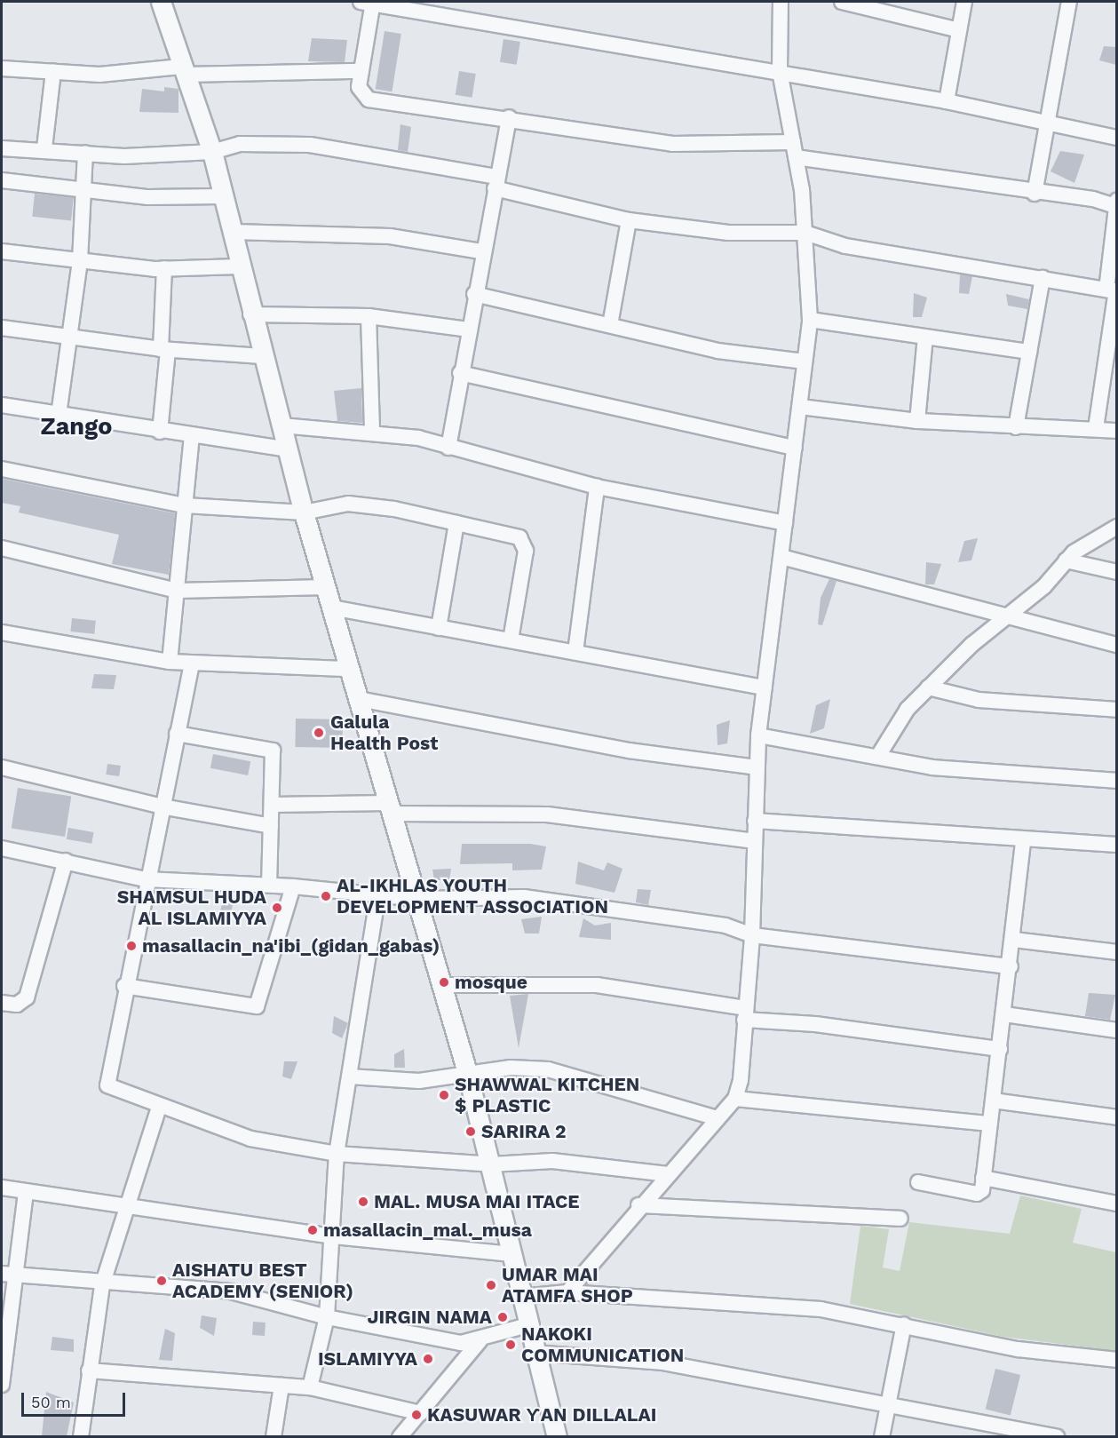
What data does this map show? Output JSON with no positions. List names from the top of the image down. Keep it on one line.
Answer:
{"districts":["Zango"],"places":["Galula Health Post","AL-IKHLAS YOUTH DEVELOPMENT ASSOCIATION","SHAMSUL HUDA AL ISLAMIYYA","masallacin_na'ibi_(gidan_gabas)","mosque","SHAWWAL KITCHEN $ PLASTIC","SARIRA 2","MAL. MUSA MAI ITACE","masallacin_mal._musa","AISHATU BEST ACADEMY (SENIOR)","UMAR MAI ATAMFA SHOP","JIRGIN NAMA","NAKOKI COMMUNICATION","ISLAMIYYA","KASUWAR ƳAN DILLALAI"],"scale_bar":"50 m"}
